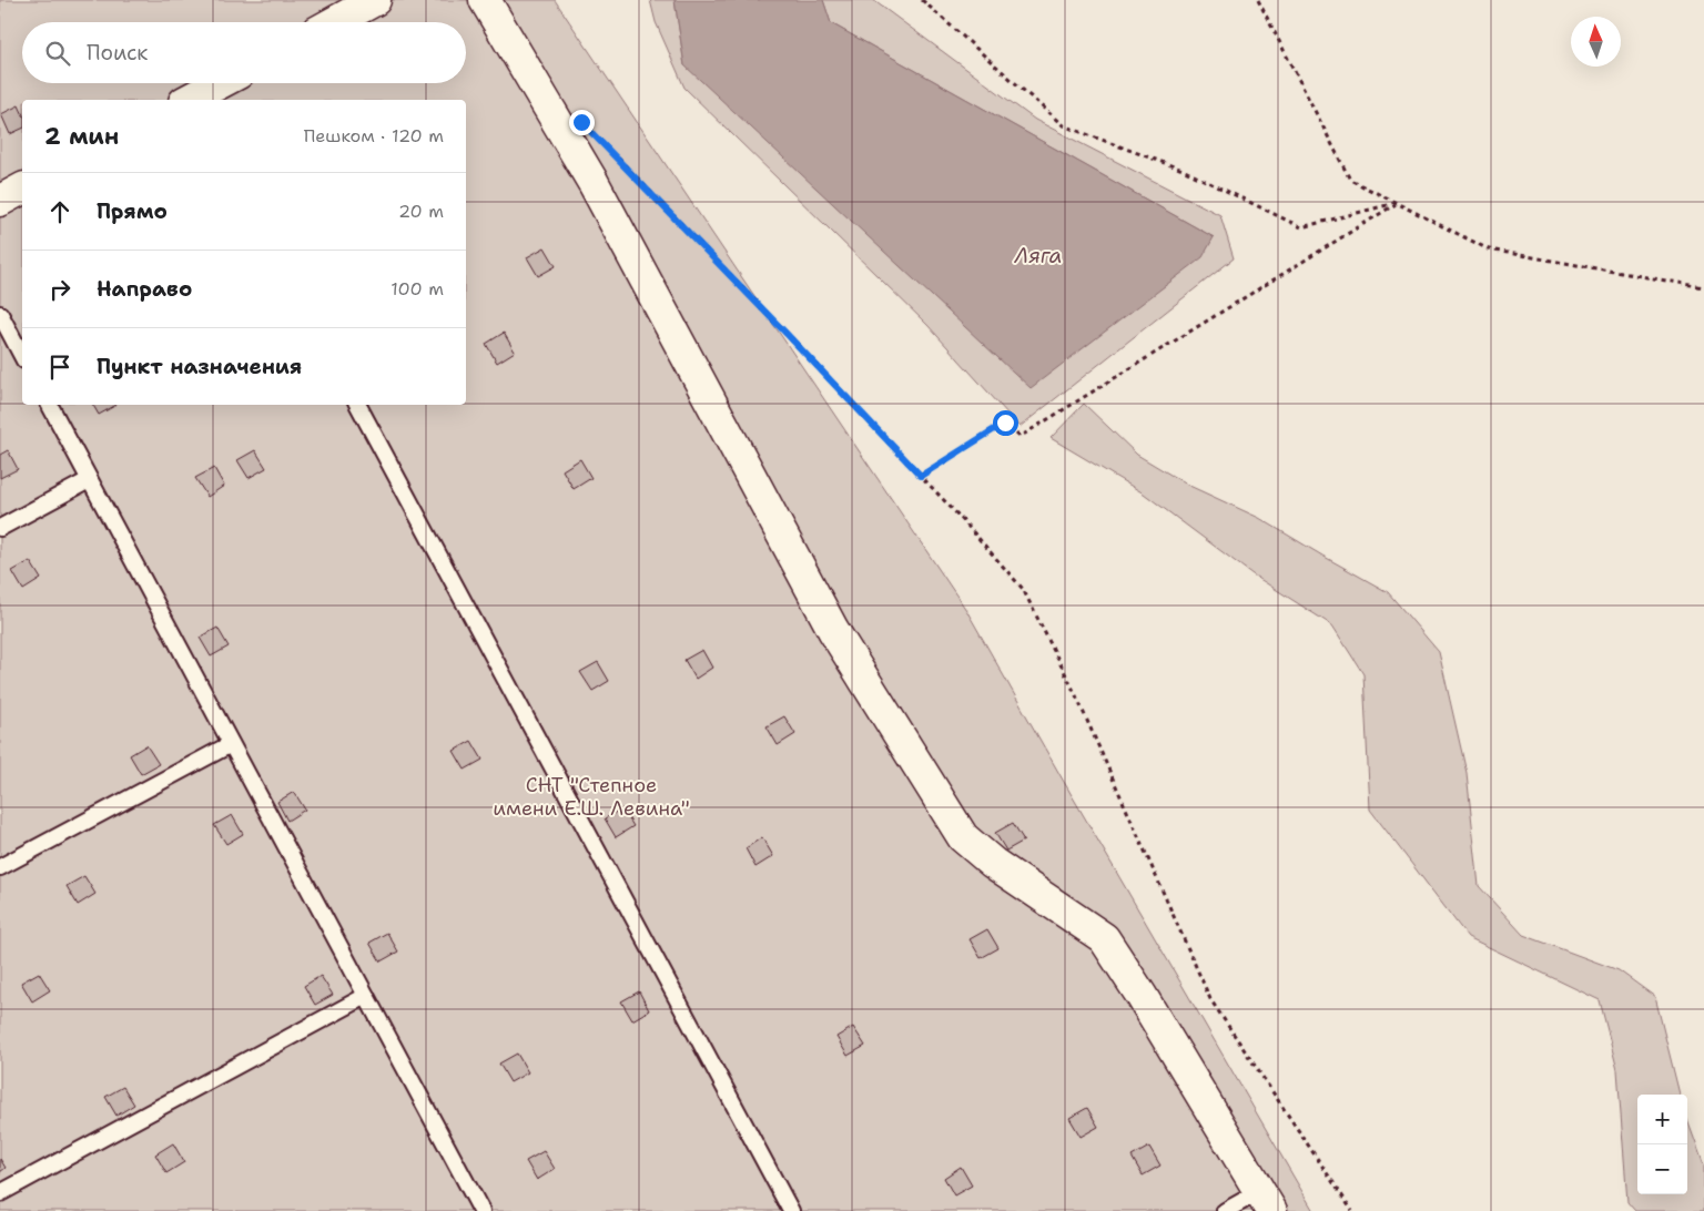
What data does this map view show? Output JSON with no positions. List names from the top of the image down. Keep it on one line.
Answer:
{"water":["Ляга"],"parks":["СНТ \"Степное имени Е.Ш. Левина\""],"north":"top","page":{"search":"Поиск","heading":["2 мин","Пешком · 120 m"],"list":[["Прямо","20 m"],["Направо","100 m"],"Пункт назначения"],"map_buttons":["+","−"]}}
